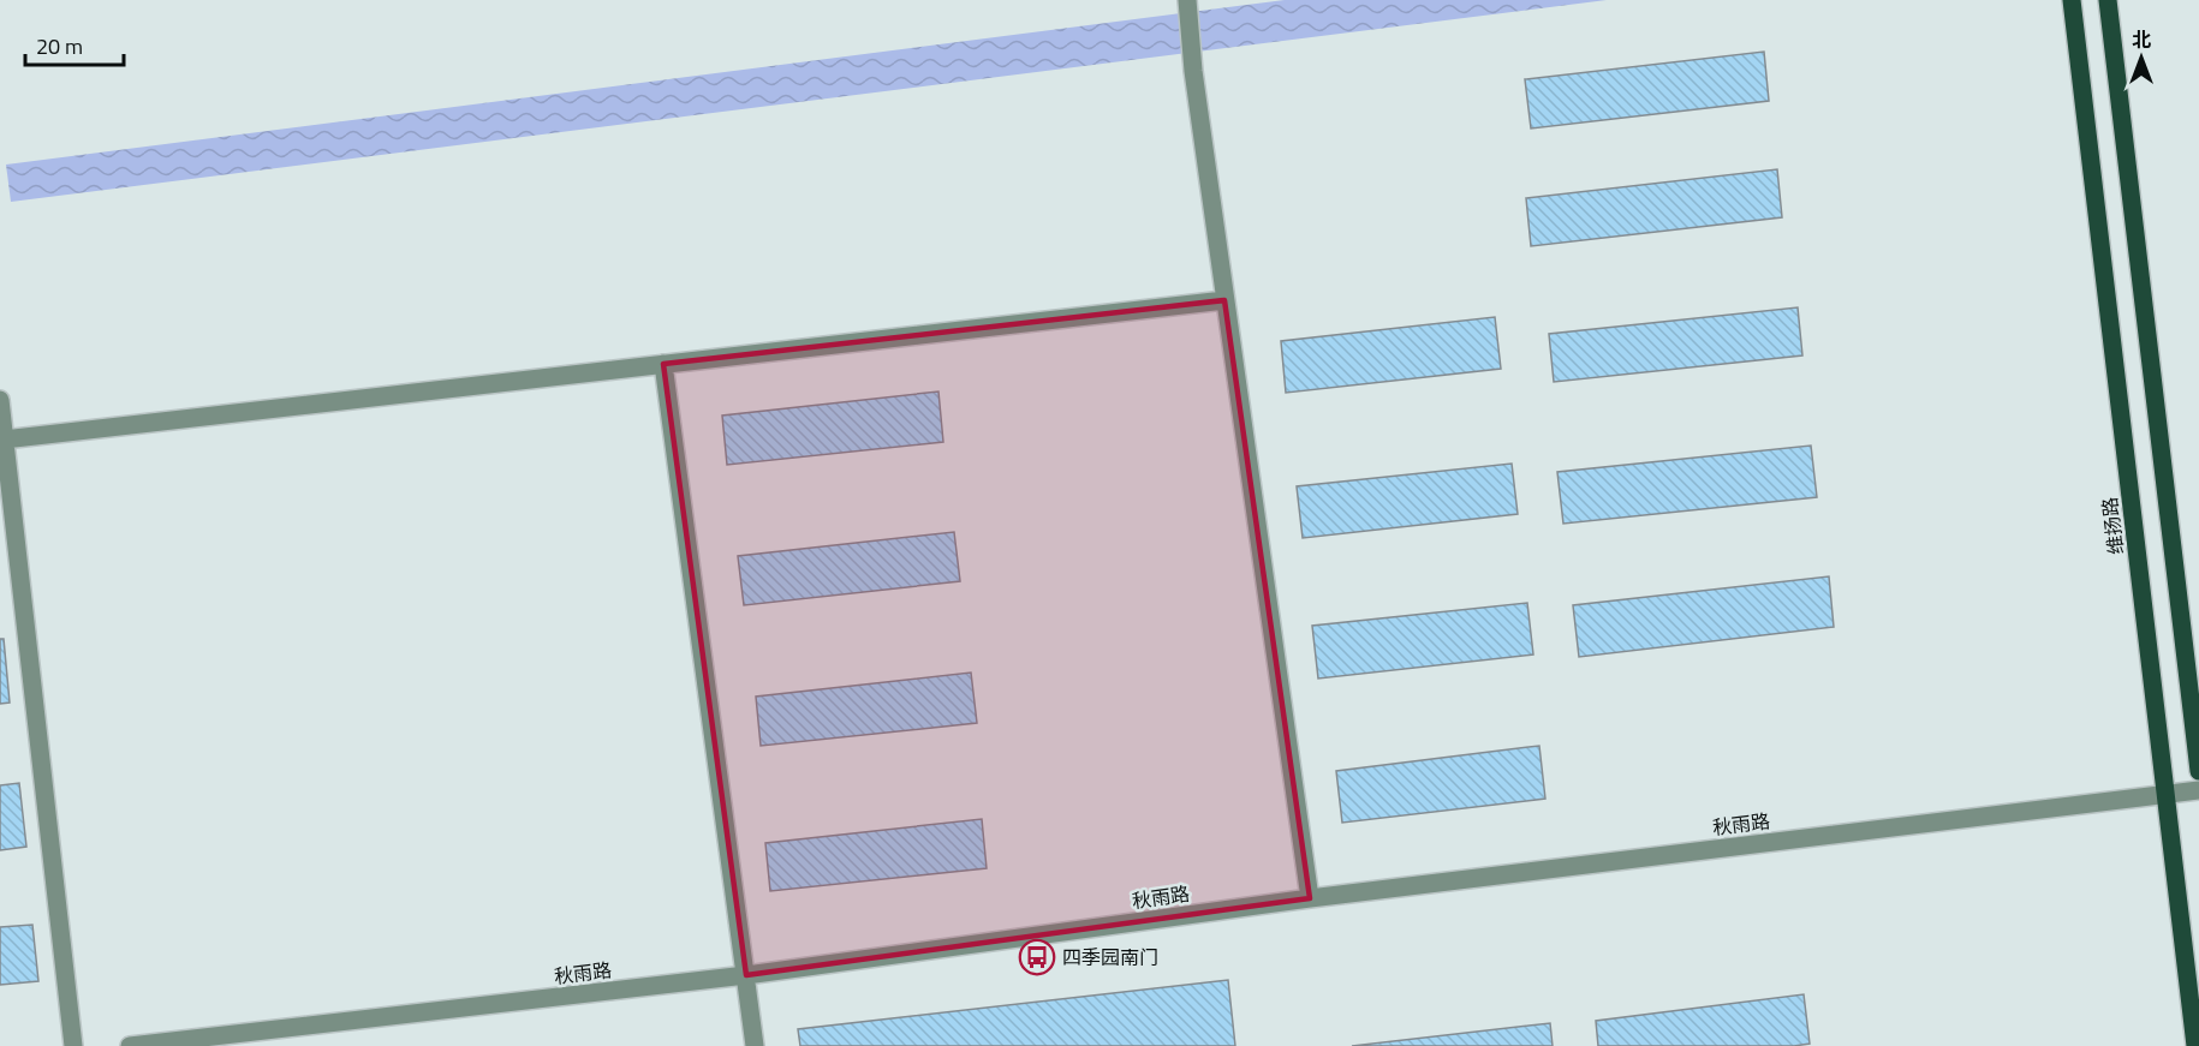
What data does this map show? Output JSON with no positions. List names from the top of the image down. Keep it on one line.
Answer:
{"streets":{"main road":["维扬路"],"street":["秋雨路"]},"crossings":[["维扬路","秋雨路"]],"places":{"bus stop":["四季园南门"]},"scale_bar":"20 m","north":"top"}
